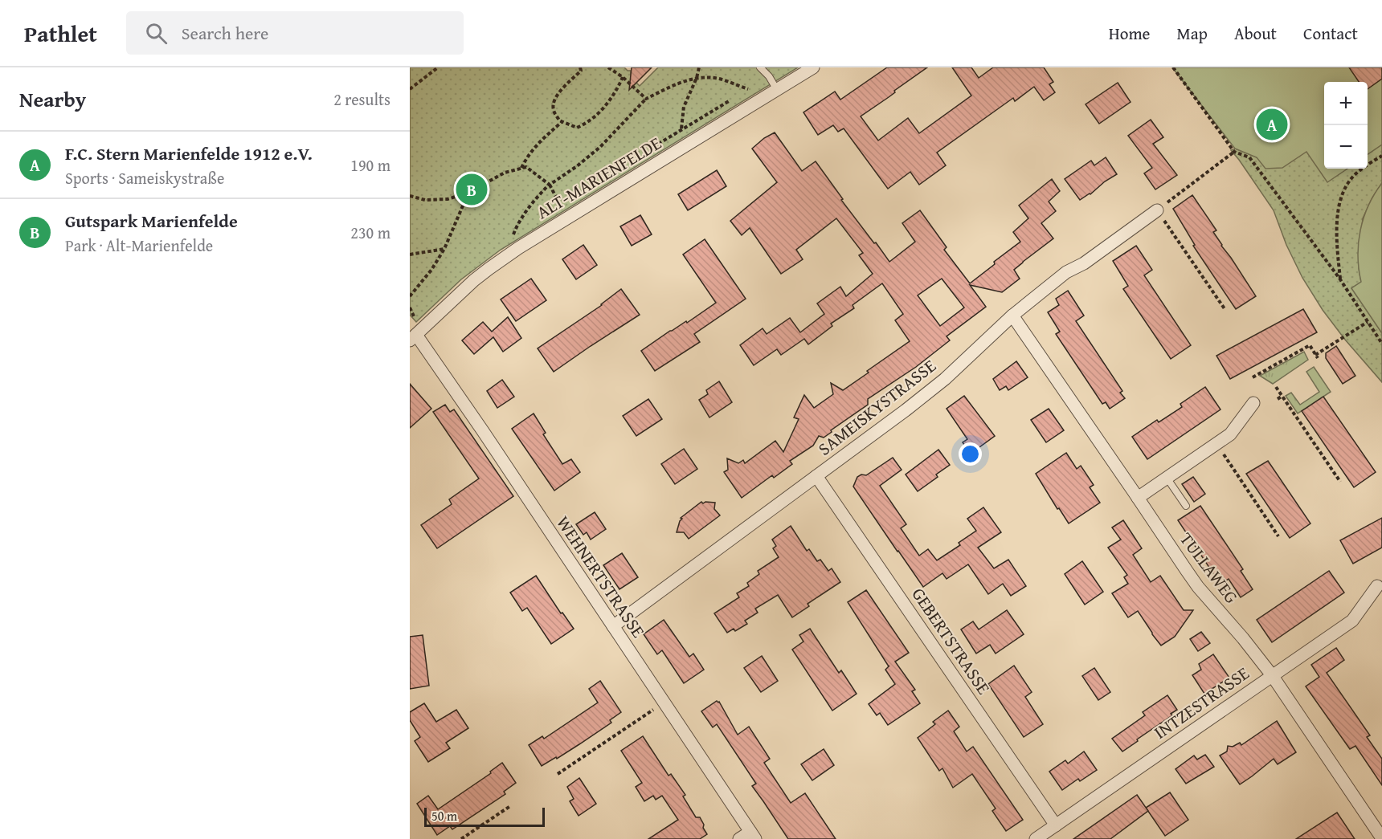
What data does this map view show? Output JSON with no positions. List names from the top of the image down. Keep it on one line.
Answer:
{"streets":{"street":["ALT-MARIENFELDE","SAMEISKYSTRASSE","TULLAWEG","WEHNERTSTRASSE","GEBERTSTRASSE","INTZESTRASSE"]},"crossings":[["ALT-MARIENFELDE","WEHNERTSTRASSE"],["SAMEISKYSTRASSE","TULLAWEG"],["SAMEISKYSTRASSE","WEHNERTSTRASSE"],["SAMEISKYSTRASSE","GEBERTSTRASSE"],["TULLAWEG","INTZESTRASSE"],["GEBERTSTRASSE","INTZESTRASSE"]],"scale_bar":"50 m","page":{"header":"Pathlet","search":"Search here","nav":["Home","Map","About","Contact"],"heading":["Nearby","2 results"],"map_buttons":["+","−"],"pins":["A","B"],"list":[{"mark":"A","name":"F.C. Stern Marienfelde 1912 e.V.","note":"Sports · Sameiskystraße","value":"190 m"},{"mark":"B","name":"Gutspark Marienfelde","note":"Park · Alt-Marienfelde","value":"230 m"}],"scale":"50 m"}}
